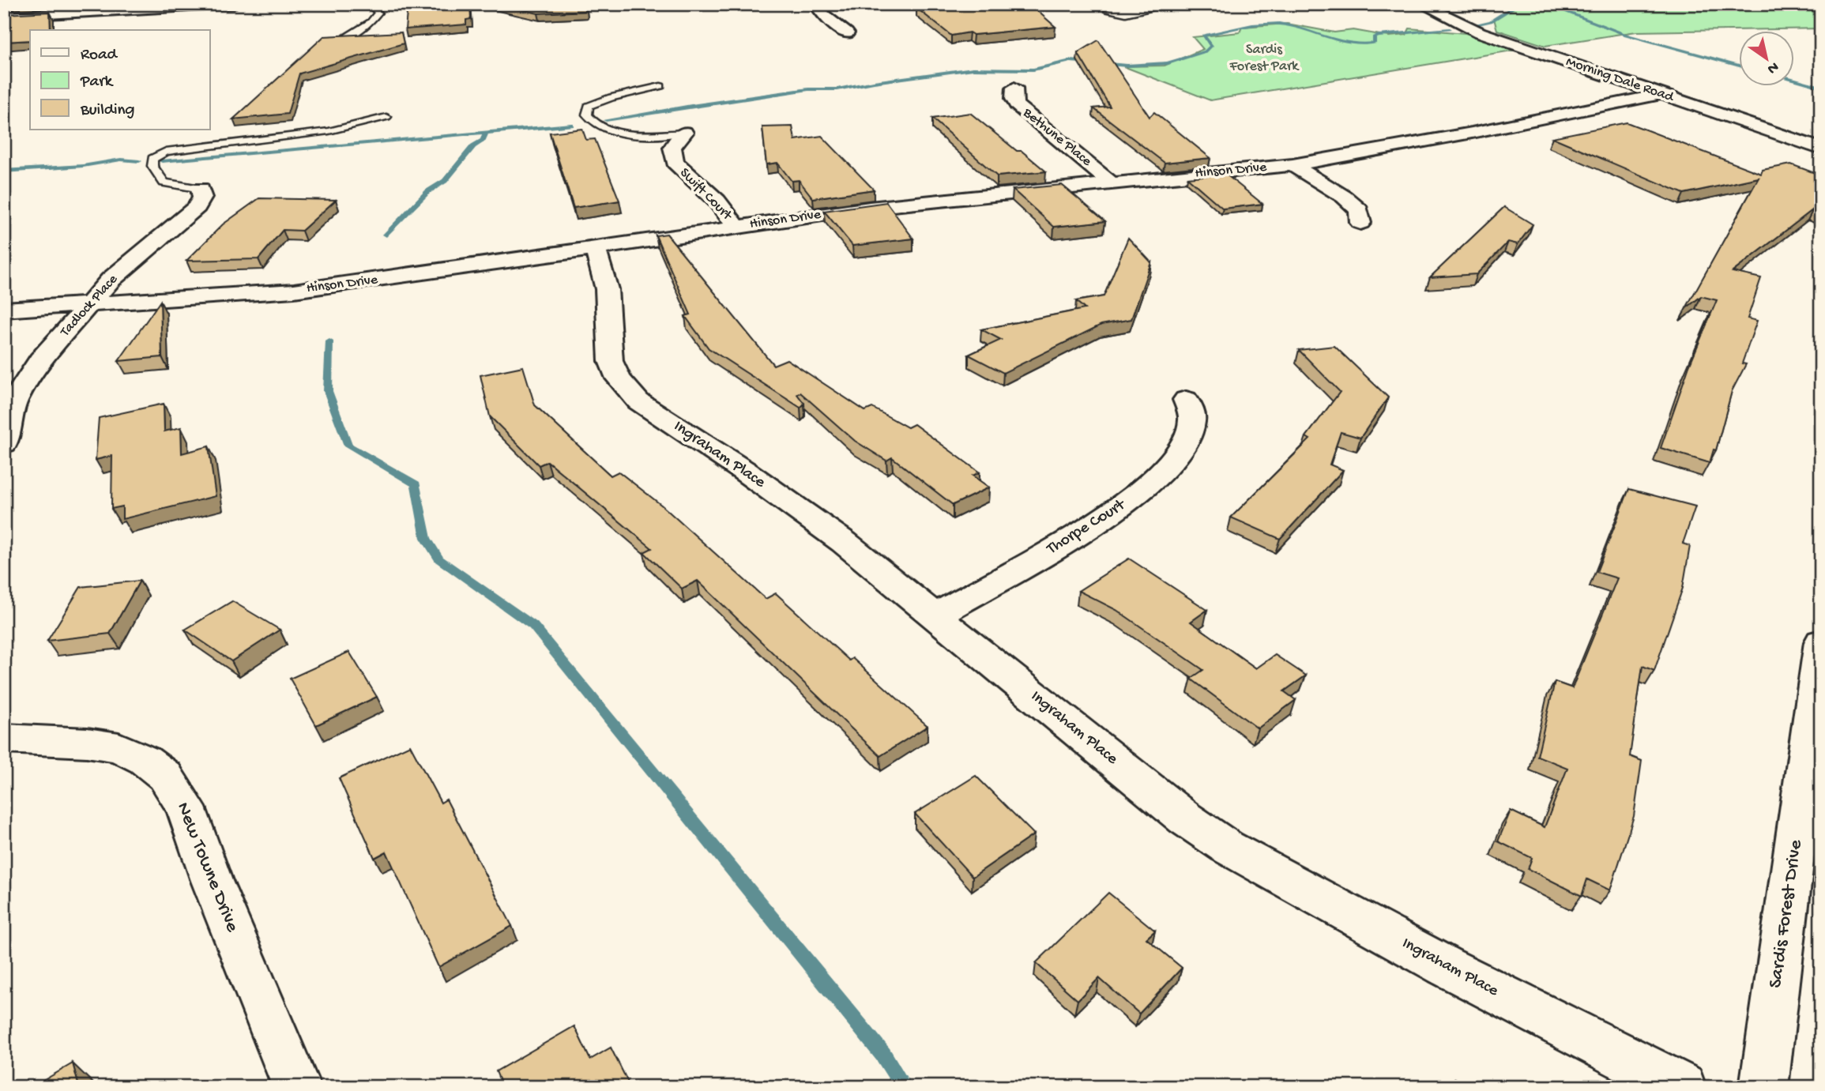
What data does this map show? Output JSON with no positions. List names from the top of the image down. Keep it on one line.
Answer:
{"streets":{"street":["Morning Dale Road","Bethune Place","Hinson Drive","Swift Court","Tadlock Place","Ingraham Place","Thorpe Court","New Towne Drive","Sardis Forest Drive"]},"crossings":[["Morning Dale Road","Hinson Drive"],["Bethune Place","Hinson Drive"],["Hinson Drive","Swift Court"],["Hinson Drive","Tadlock Place"],["Hinson Drive","Ingraham Place"],["Ingraham Place","Thorpe Court"]],"parks":["Sardis Forest Park"],"legend":["Road","Park","Building"],"north":"bottom right"}
